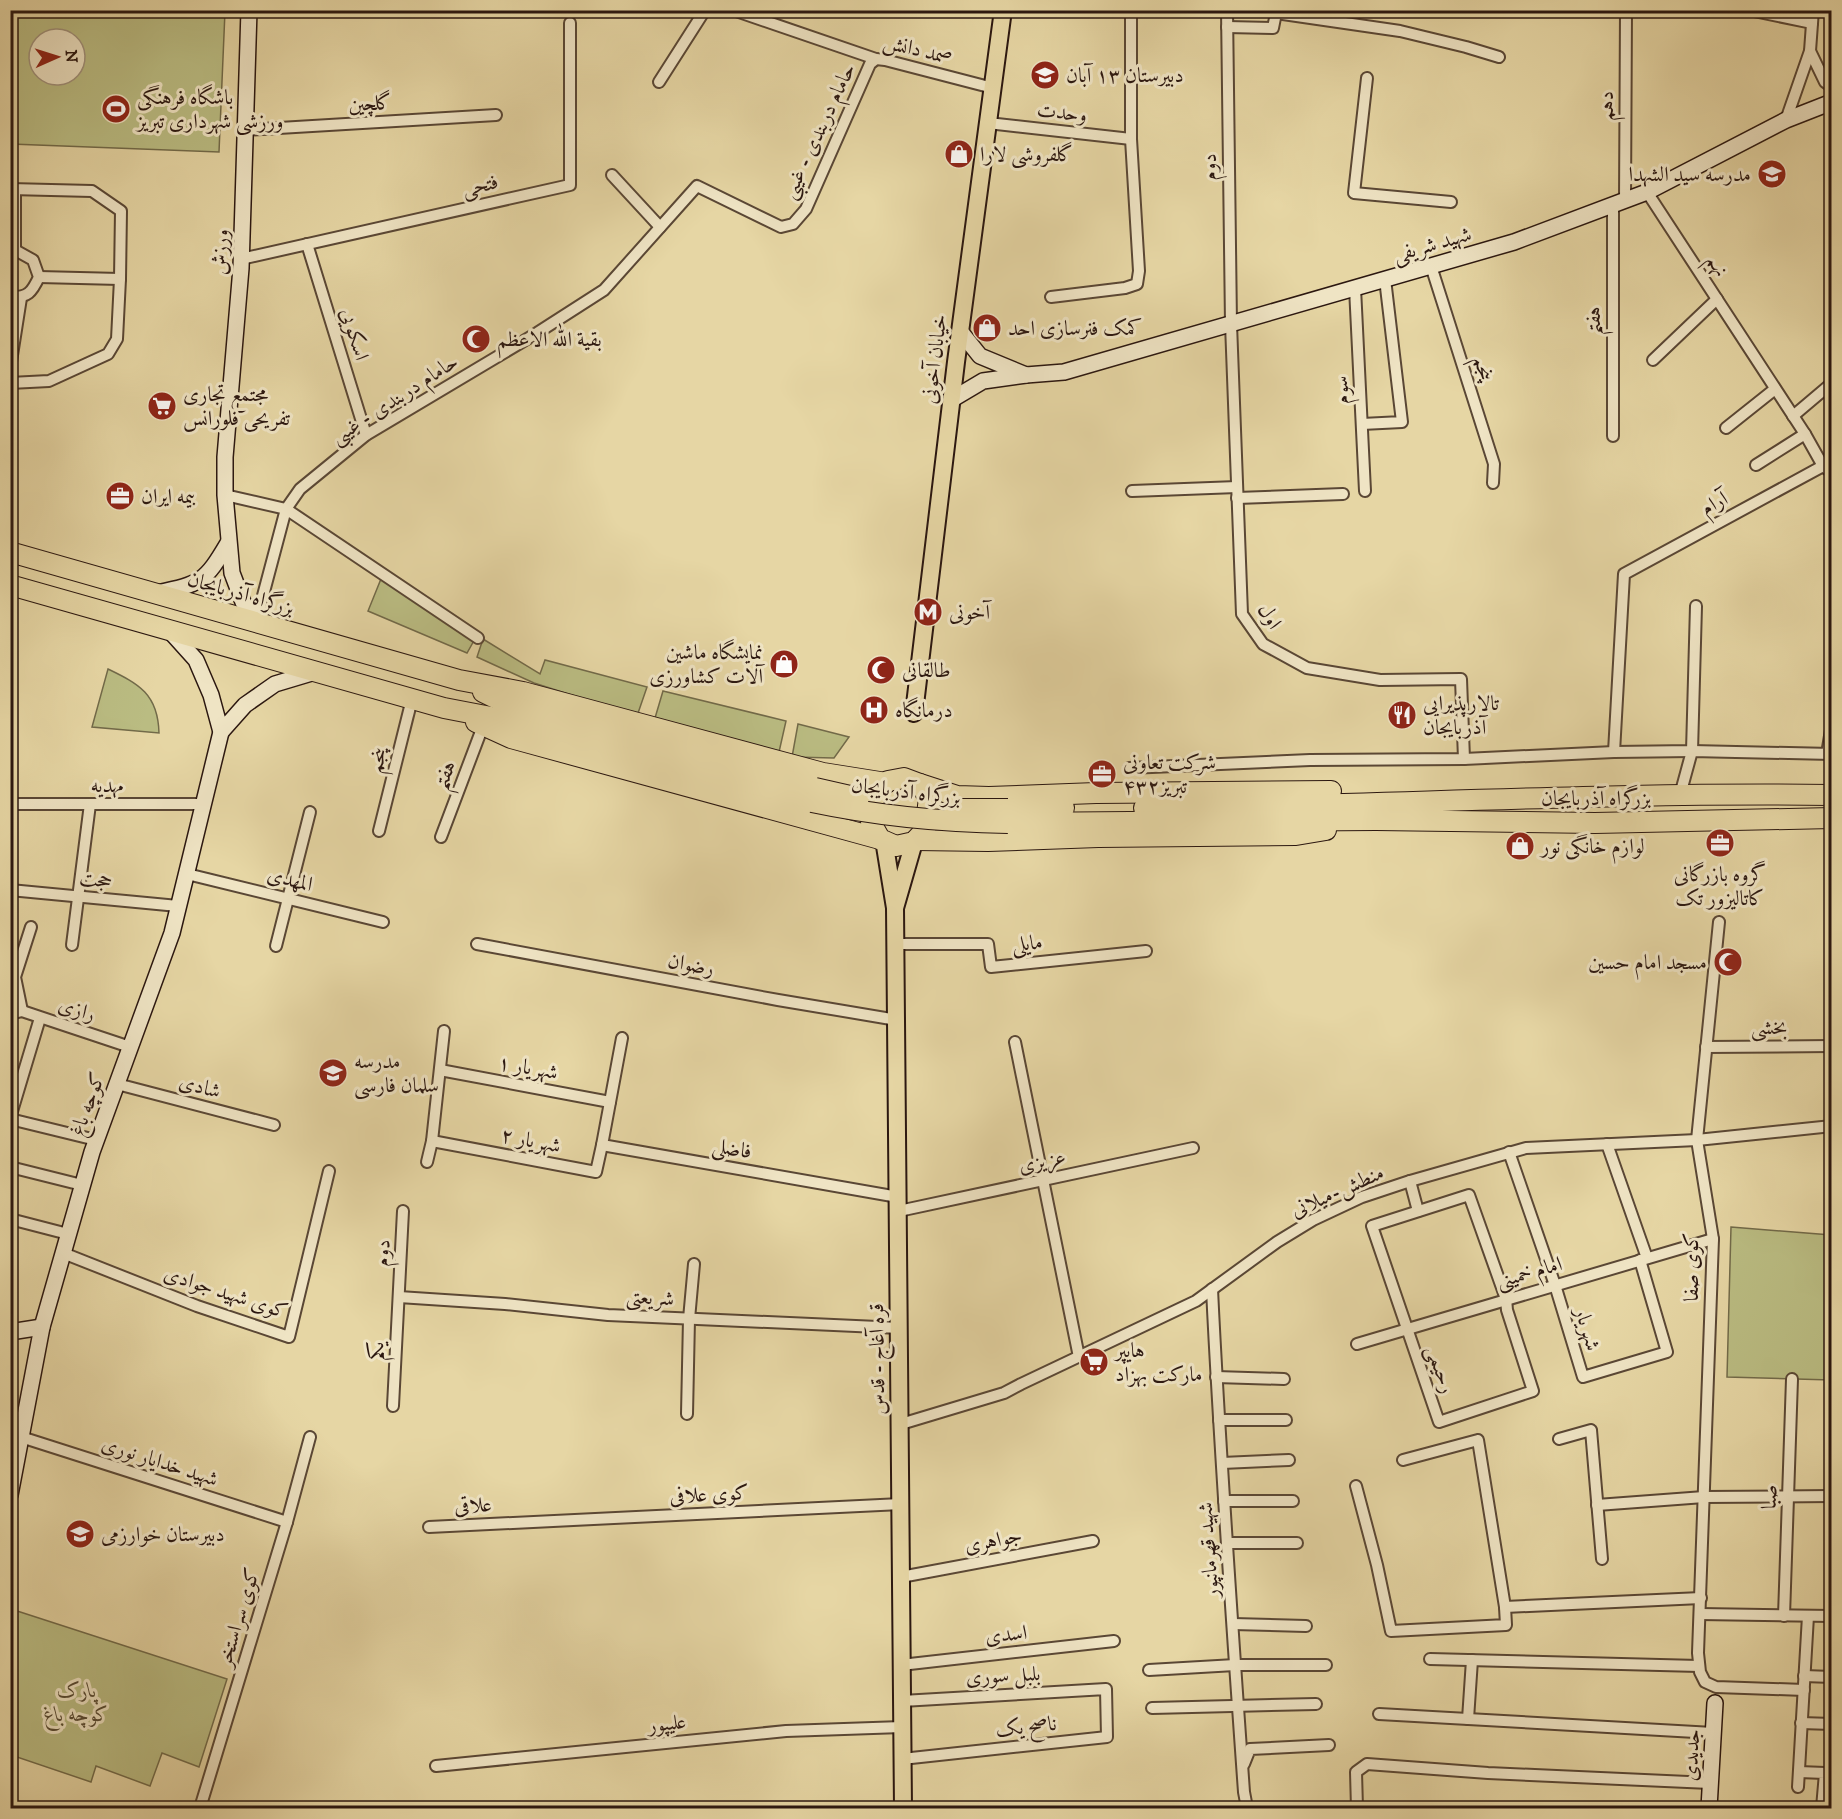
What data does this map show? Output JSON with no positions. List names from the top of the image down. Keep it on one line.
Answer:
{"streets":{"highway":["بزرگراه آذربایجان"],"main road":["شهید شریفی","ورزش","خیابان آخونی","کوچه باغ","قره آغاج - قدس","جدیدی"],"street":["صمد دانش","گلچین","دهم","وحدت","حامام دربندی - غیبی","دوم","فتحی","نهم","هفتم","اسکویی","پنجم","سوم","آرام","اول","مهدیه","حجت","المهدی","مایلی","رضوان","رازی","بخشی","شهریار ۱","شادی","شهریار ۲","فاضلی","عزیزی","منطش-میلانی","کوی صفا","امام خمینی","کوی شهید جوادی","شریعتی","شهریار","یکم","رحیمی","شهید خدایار نوری","کوی علافی","صبا","علاقی","جواهری","شهید قهرمانپور","کوی سراستخر","اسدی","بلبل سوری","علیپور","ناصح یک"]},"crossings":[["صمد دانش","حامام دربندی - غیبی"],["صمد دانش","خیابان آخونی"],["گلچین","ورزش"],["دهم","شهید شریفی"],["دهم","هفتم"],["وحدت","خیابان آخونی"],["حامام دربندی - غیبی","ورزش"],["حامام دربندی - غیبی","اسکویی"],["حامام دربندی - غیبی","بزرگراه آذربایجان"],["دوم","شهید شریفی"],["دوم","اول"],["دوم","شریعتی"],["دوم","یکم"],["فتحی","ورزش"],["فتحی","اسکویی"],["شهید شریفی","نهم"],["شهید شریفی","هفتم"],["شهید شریفی","خیابان آخونی"],["شهید شریفی","پنجم"],["شهید شریفی","سوم"],["شهید شریفی","اول"],["ورزش","بزرگراه آذربایجان"],["نهم","آرام"],["هفتم","بزرگراه آذربایجان"],["پنجم","بزرگراه آذربایجان"],["مهدیه","کوچه باغ"],["حجت","کوچه باغ"],["المهدی","کوچه باغ"],["مایلی","قره آغاج - قدس"],["رضوان","قره آغاج - قدس"],["رازی","کوچه باغ"],["بخشی","کوی صفا"],["شادی","کوچه باغ"],["کوچه باغ","کوی شهید جوادی"],["کوچه باغ","شهید خدایار نوری"],["شهریار ۲","فاضلی"],["فاضلی","عزیزی"],["فاضلی","قره آغاج - قدس"],["عزیزی","قره آغاج - قدس"],["منطش-میلانی","کوی صفا"],["منطش-میلانی","شهریار"],["منطش-میلانی","قره آغاج - قدس"],["منطش-میلانی","شهید قهرمانپور"],["کوی صفا","امام خمینی"],["امام خمینی","شهریار"],["امام خمینی","رحیمی"],["شریعتی","یکم"],["شریعتی","قره آغاج - قدس"],["قره آغاج - قدس","کوی علافی"],["قره آغاج - قدس","جواهری"],["قره آغاج - قدس","اسدی"],["قره آغاج - قدس","بلبل سوری"],["قره آغاج - قدس","علیپور"],["قره آغاج - قدس","ناصح یک"],["شهید خدایار نوری","کوی سراستخر"],["کوی علافی","علاقی"],["بلبل سوری","ناصح یک"]],"parks":["پارک کوچه باغ"],"places":{"school or university":["دبیرستان ۱۳ آبان","مدرسه سید الشهدا","مدرسه سلمان فارسی","دبیرستان خوارزمی"],"sports":["باشگاه فرهنگی ورزشی شهرداری تبریز"],"shop":["گلفروشی لارا","کمک فنرسازی احد","نمایشگاه ماشین آلات کشاورزی","لوازم خانگی نور"],"mosque":["بقیة الله الاعظم","طالقانی","مسجد امام حسین"],"supermarket":["مجتمع تجاری تفریحی فلورانس","هایپر مارکت بهزاد"],"office":["بیمه ایران","شرکت تعاونی ۴۳۲تبریز","گروه بازرگانی کاتالیزور تک"],"metro station":["آخونی"],"hospital":["درمانگاه"],"restaurant":["تالارپذیرایی آذربایجان"]},"north":"right"}
